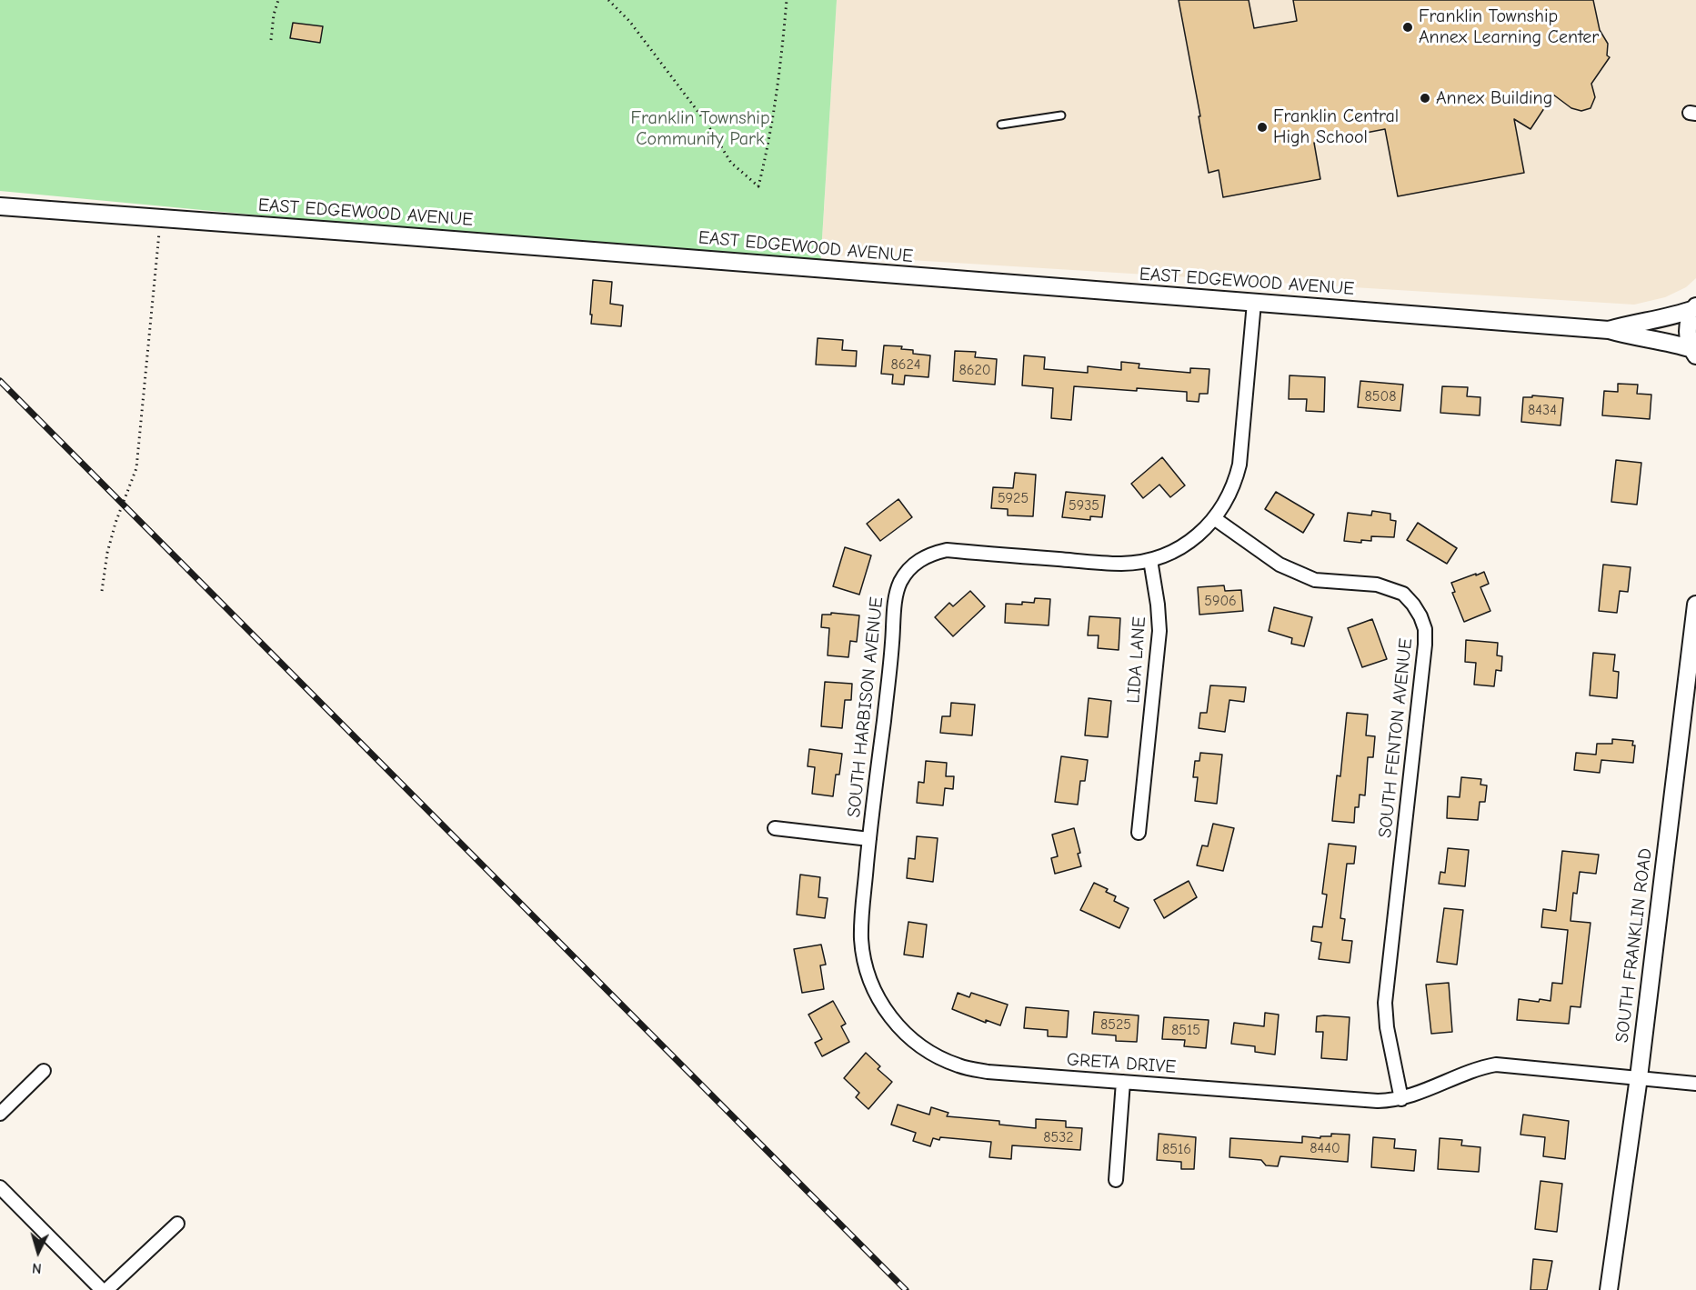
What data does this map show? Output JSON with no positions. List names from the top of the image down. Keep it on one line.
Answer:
{"streets":{"main road":["EAST EDGEWOOD AVENUE","SOUTH FRANKLIN ROAD"],"street":["LIDA LANE","SOUTH HARBISON AVENUE","SOUTH FENTON AVENUE","GRETA DRIVE"]},"crossings":[["LIDA LANE","SOUTH HARBISON AVENUE"],["SOUTH HARBISON AVENUE","GRETA DRIVE"],["SOUTH FENTON AVENUE","GRETA DRIVE"],["SOUTH FRANKLIN ROAD","GRETA DRIVE"]],"parks":["Franklin Township Community Park"],"places":["Franklin Township Annex Learning Center","Annex Building","Franklin Central High School"],"house_numbers":["8624","8620","8508","8434","5925","5935","5906","8525","8515","8532","8440","8516"],"north":"bottom"}
